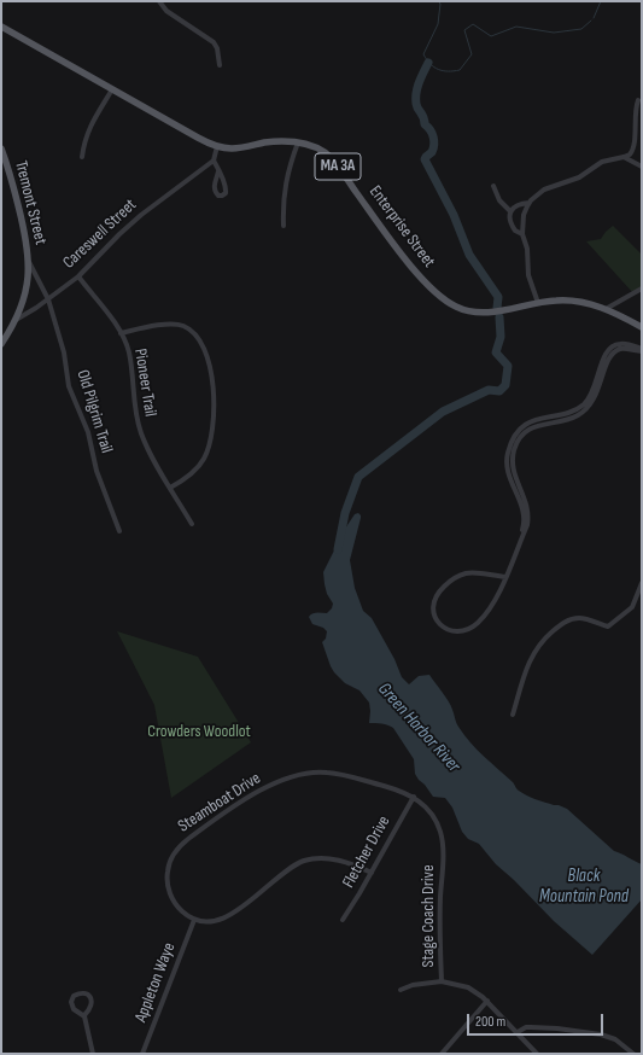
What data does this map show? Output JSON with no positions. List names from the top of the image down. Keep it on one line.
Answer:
{"streets":{"main road":["MA 3A","Tremont Street","Enterprise Street","Careswell Street"],"street":["Pioneer Trail","Old Pilgrim Trail","Steamboat Drive","Fletcher Drive","Stage Coach Drive","Appleton Waye"]},"crossings":[["Tremont Street","Careswell Street"],["Tremont Street","Old Pilgrim Trail"],["Careswell Street","Pioneer Trail"],["Careswell Street","Old Pilgrim Trail"],["Steamboat Drive","Fletcher Drive"],["Steamboat Drive","Stage Coach Drive"],["Steamboat Drive","Appleton Waye"],["Fletcher Drive","Stage Coach Drive"]],"water":["Green Harbor River","Black Mountain Pond"],"parks":["Crowders Woodlot"],"scale_bar":"200 m"}
